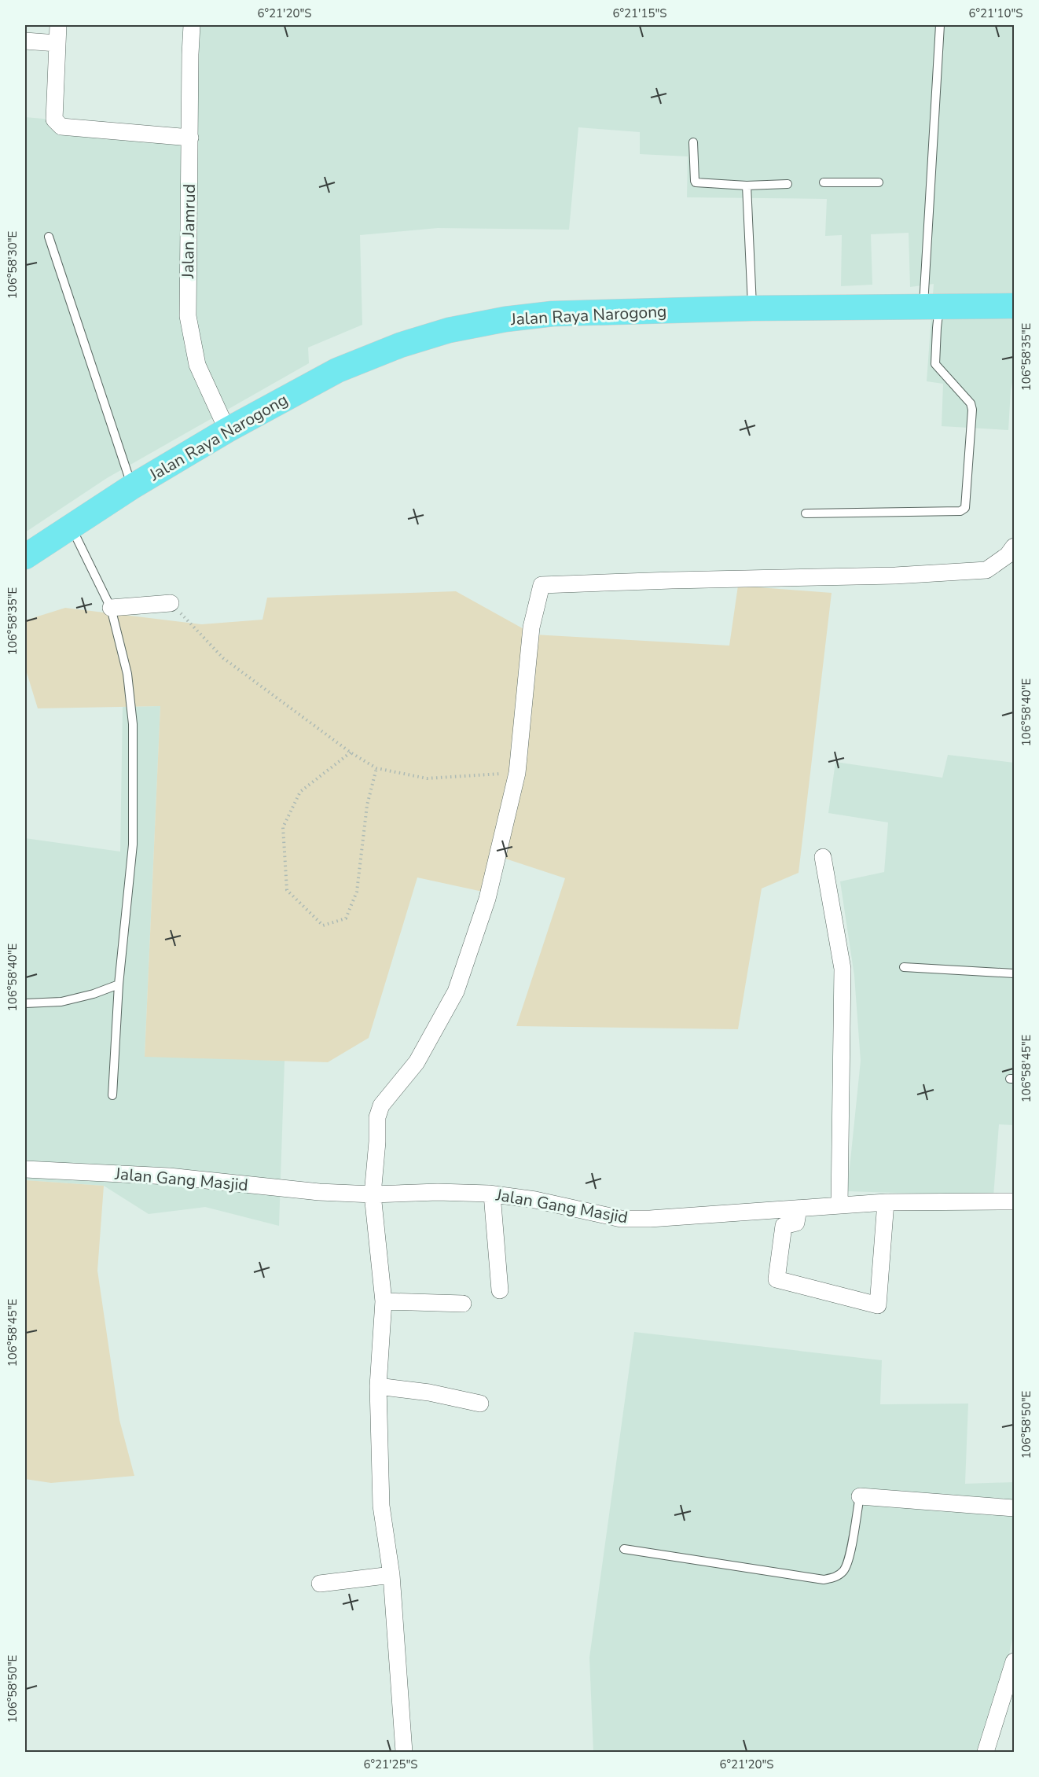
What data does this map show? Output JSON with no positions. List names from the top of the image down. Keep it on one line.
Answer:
{"streets":{"main road":["Jalan Raya Narogong"],"street":["Jalan Jamrud","Jalan Gang Masjid"]},"crossings":[["Jalan Jamrud","Jalan Raya Narogong"]],"coordinates":["6°21'20\"S","6°21'15\"S","6°21'10\"S","106°58'30\"E","106°58'35\"E","106°58'40\"E","106°58'45\"E","106°58'50\"E","6°21'25\"S"]}
